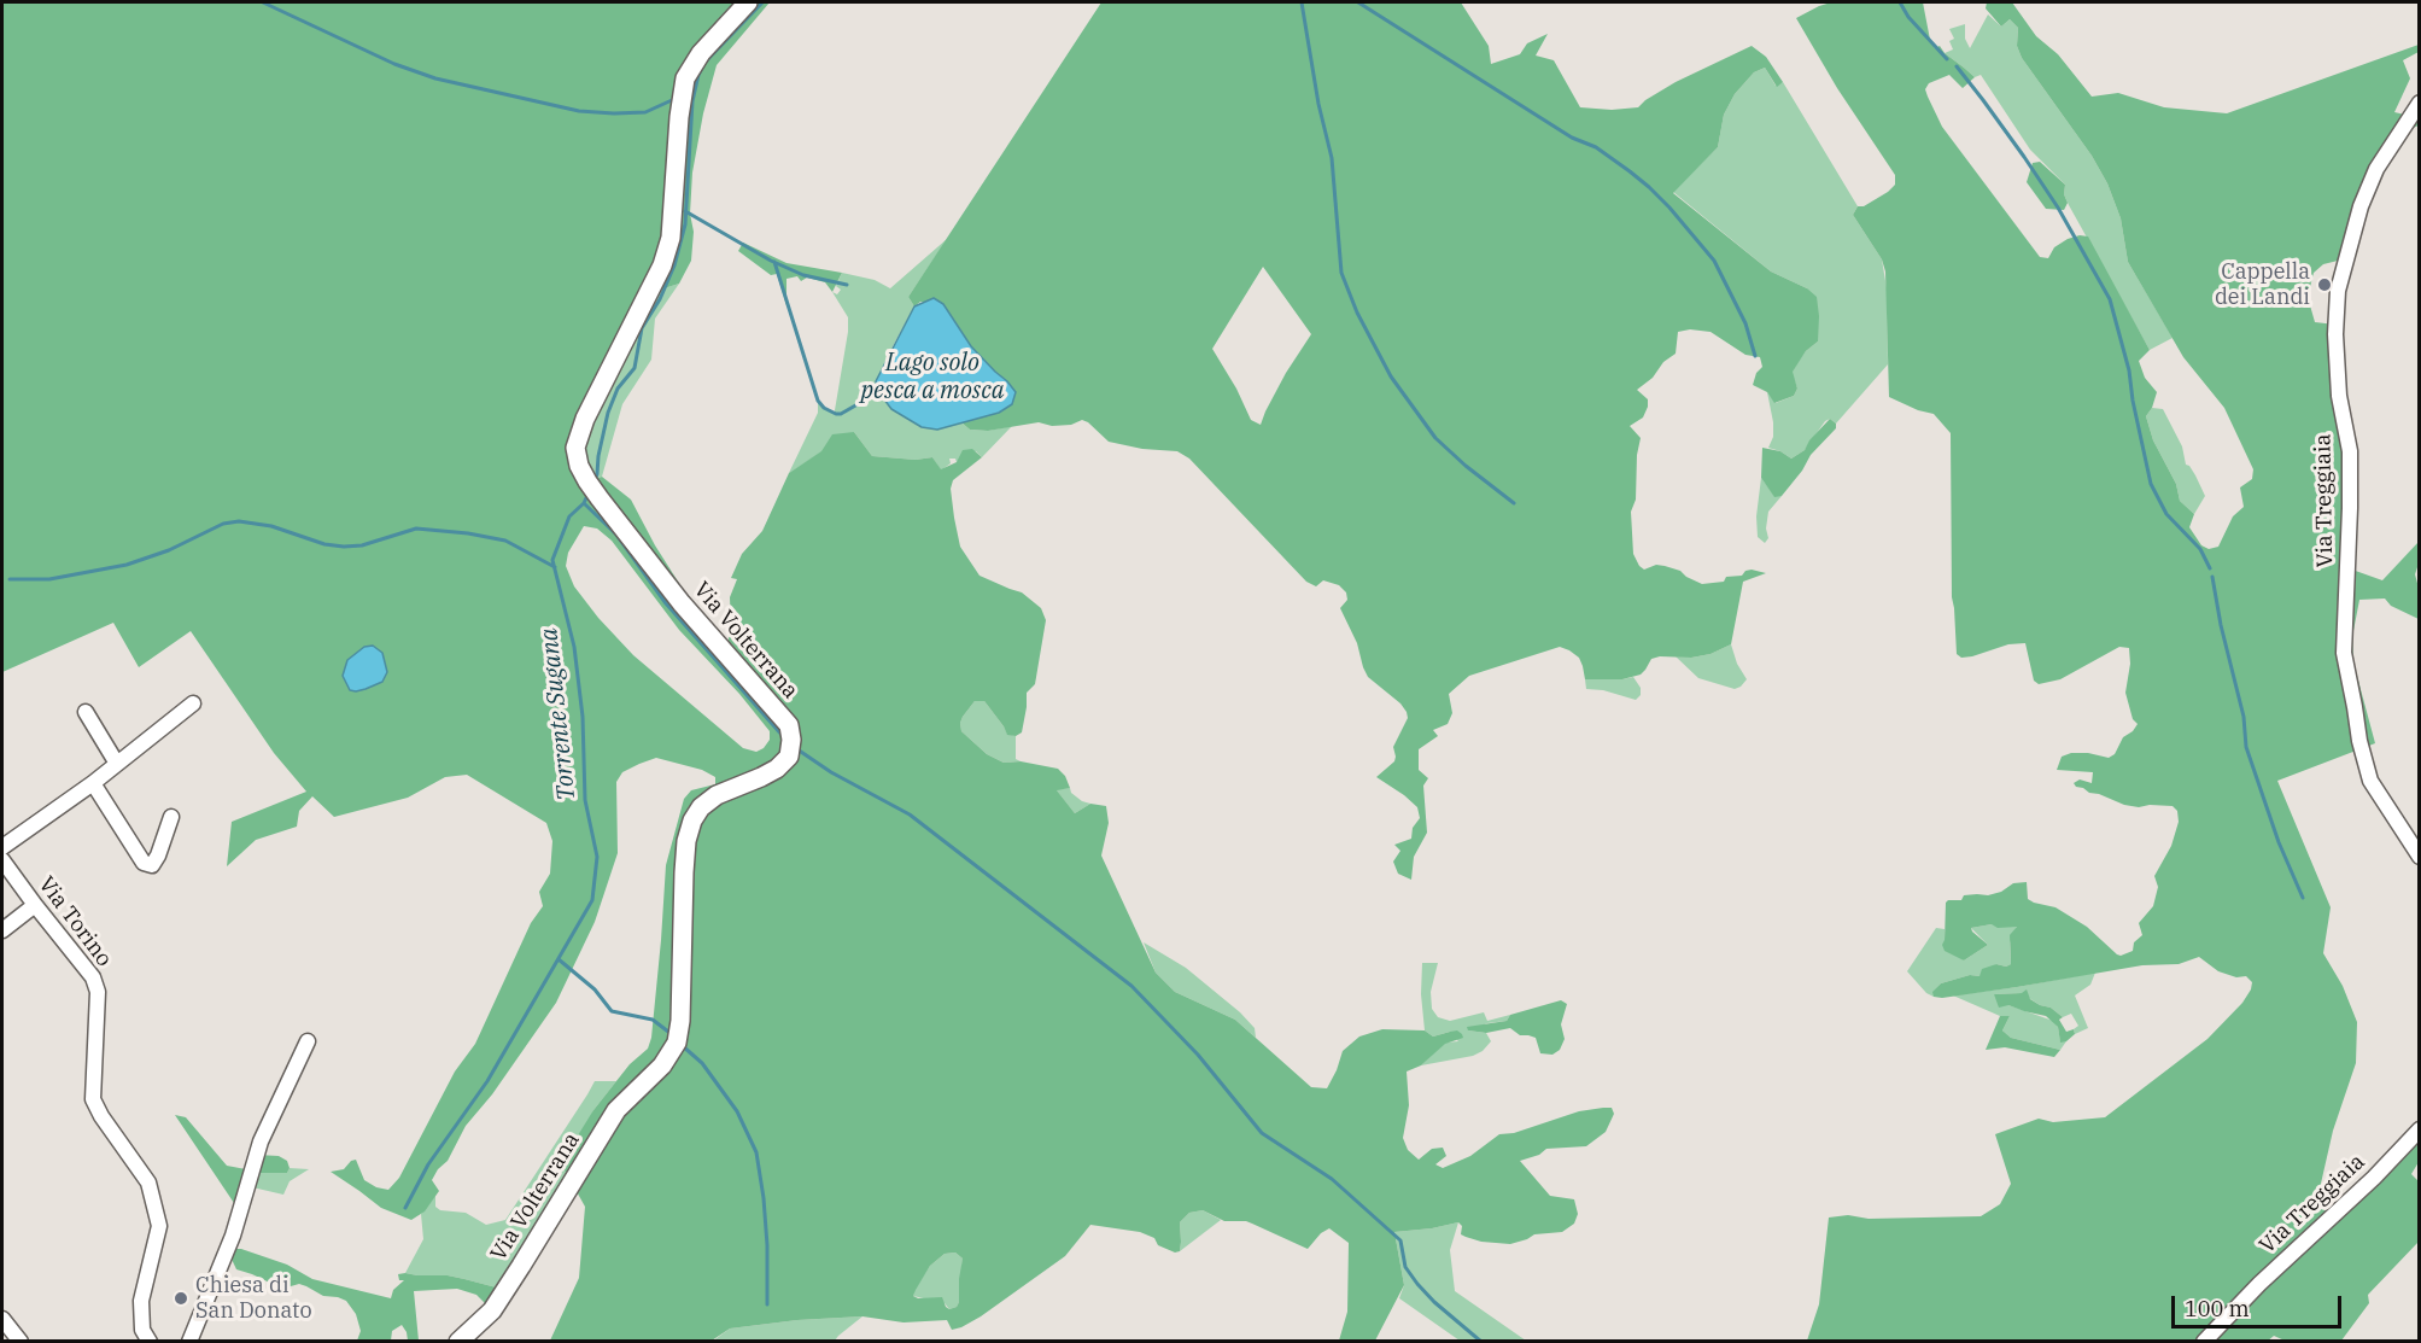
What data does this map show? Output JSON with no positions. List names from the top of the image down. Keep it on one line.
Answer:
{"streets":{"main road":["Via Volterrana"],"street":["Via Treggiaia","Via Torino"]},"water":["Lago solo pesca a mosca","Torrente Sugana"],"places":["Cappella dei Landi","Chiesa di San Donato"],"scale_bar":"100 m"}
